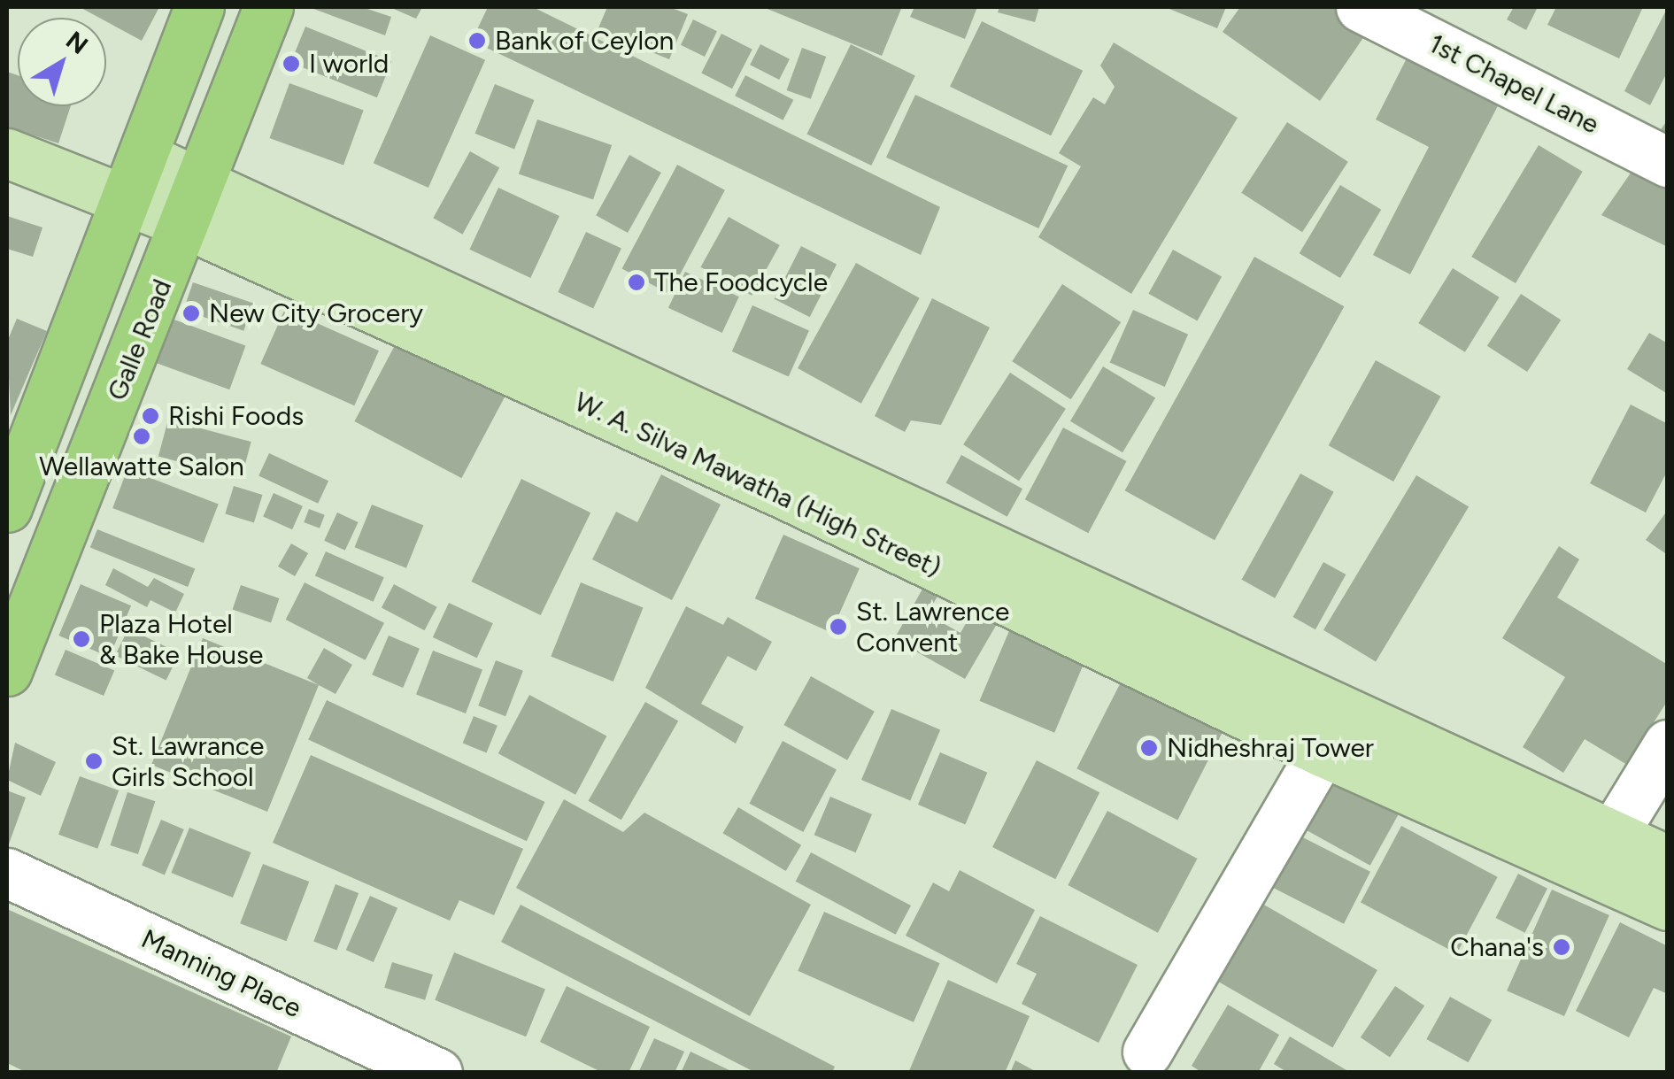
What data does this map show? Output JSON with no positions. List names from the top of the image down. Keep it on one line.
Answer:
{"streets":{"highway":["Galle Road"],"main road":["W. A. Silva Mawatha (High Street)"],"street":["1st Chapel Lane","Manning Place"]},"crossings":[["Galle Road","W. A. Silva Mawatha (High Street)"]],"places":["Bank of Ceylon","I world","The Foodcycle","New City Grocery","Rishi Foods","Wellawatte Salon","St. Lawrence Convent","Plaza Hotel & Bake House","Nidheshraj Tower","St. Lawrance Girls School","Chana's"],"north":"top right"}
